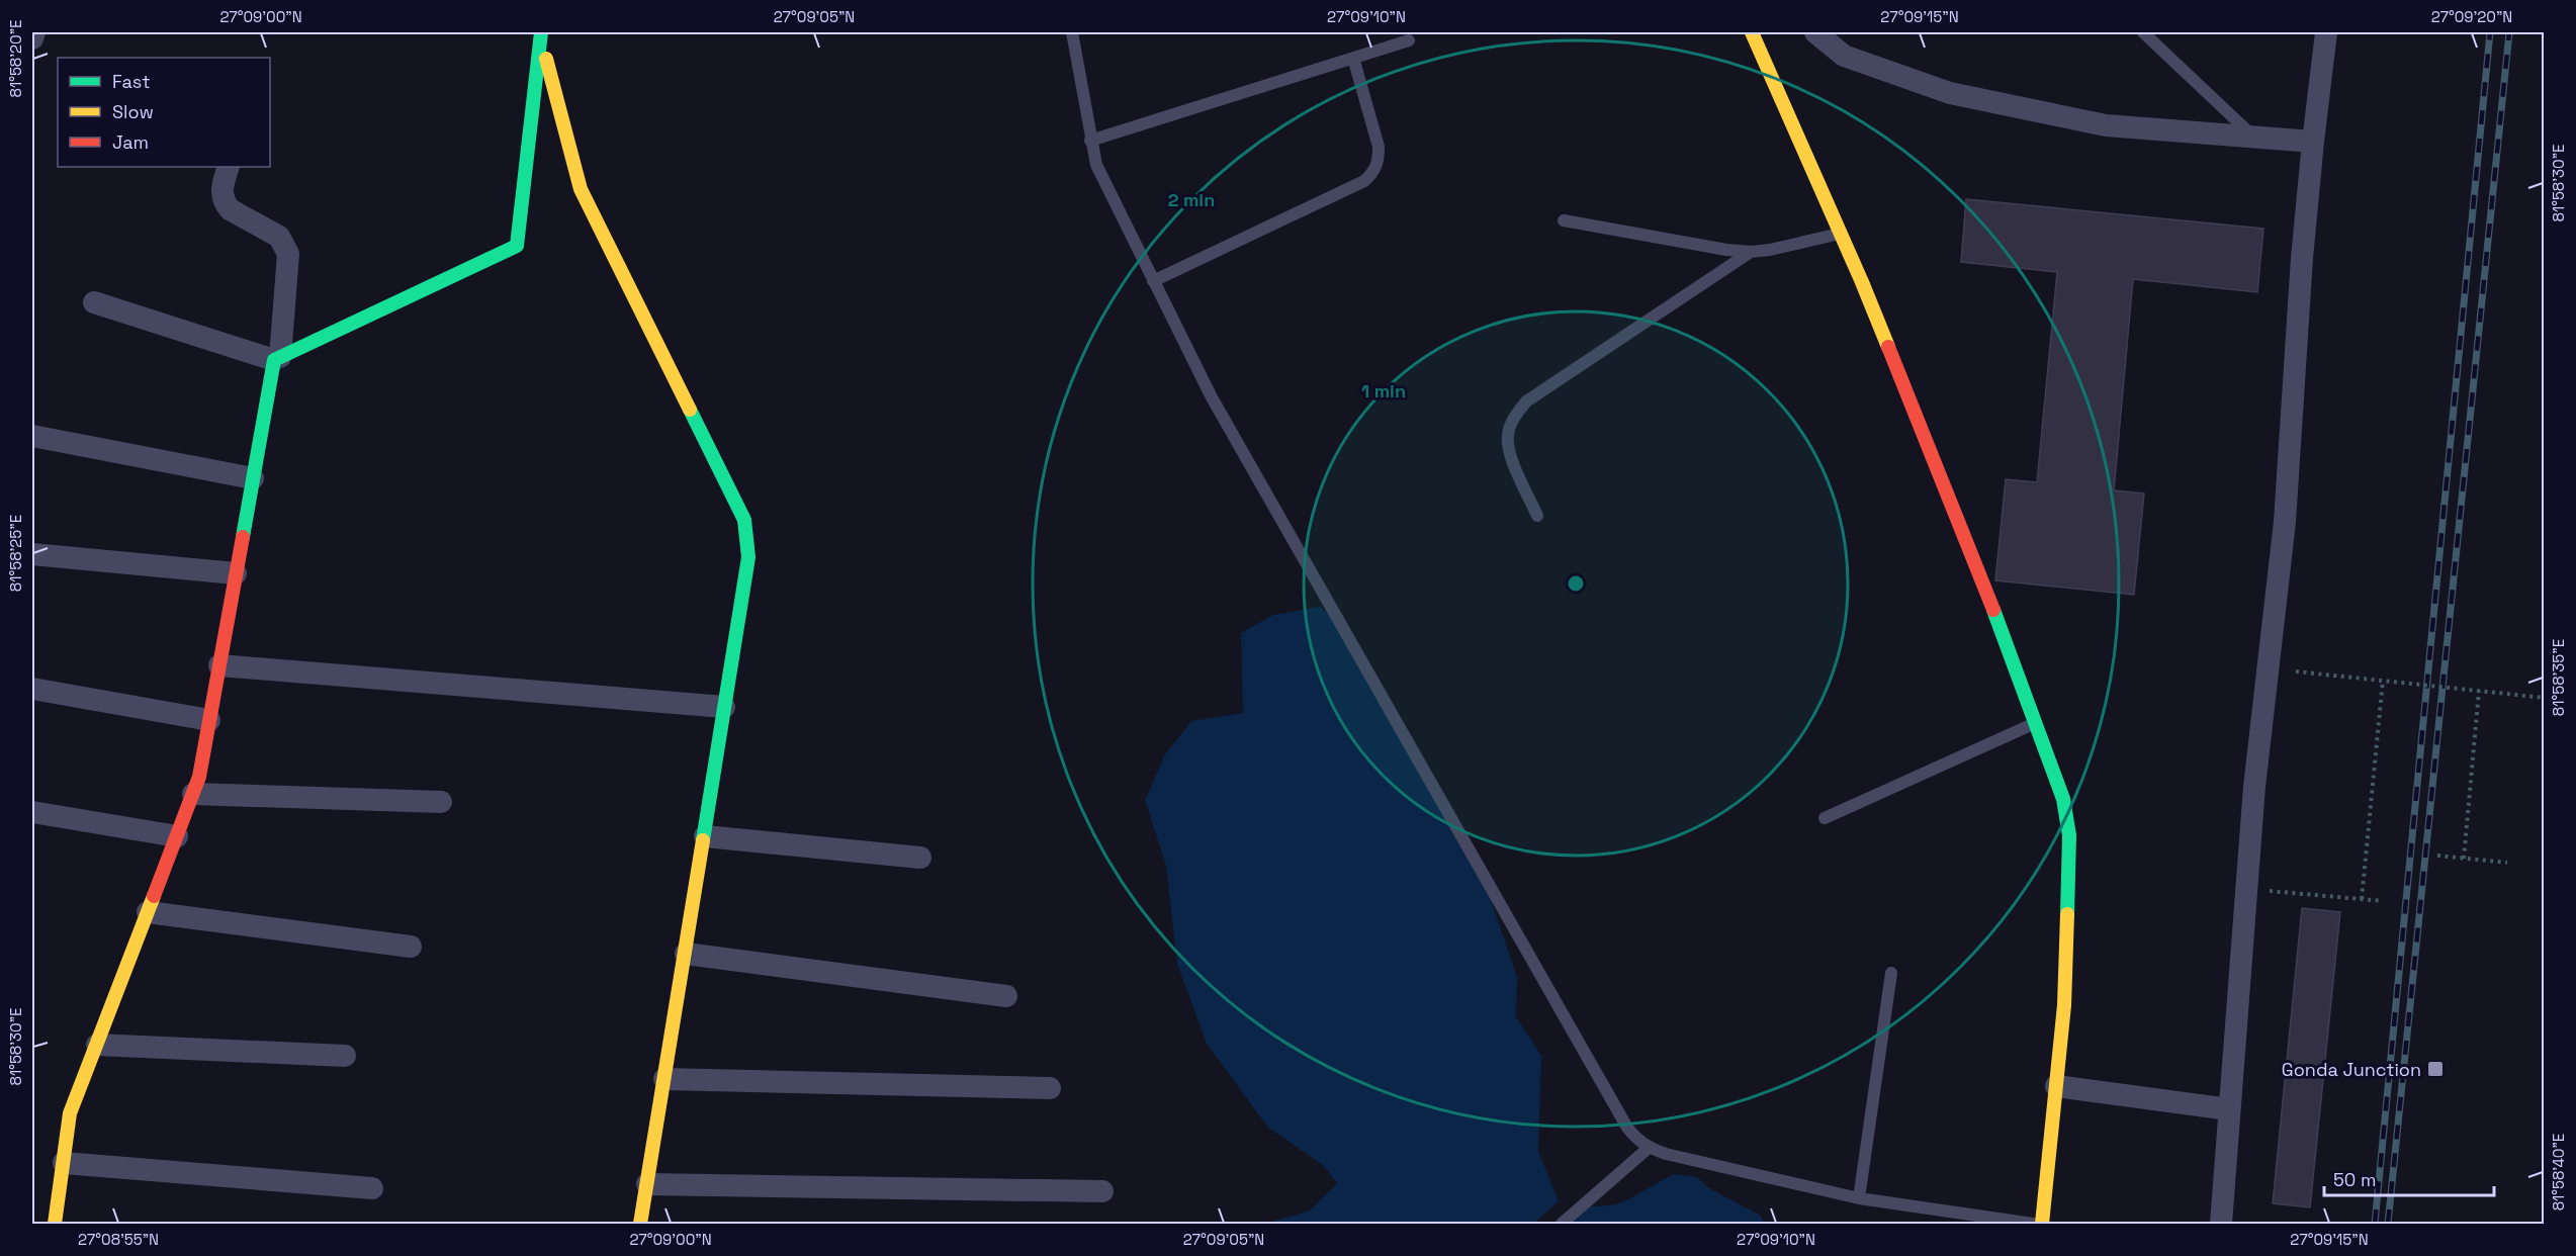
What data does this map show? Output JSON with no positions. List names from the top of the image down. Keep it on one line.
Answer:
{"places":{"transit":["Gonda Junction"]},"legend":["Fast","Slow","Jam"],"scale_bar":"50 m","coordinates":["27°09'00\"N","27°09'05\"N","27°09'10\"N","27°09'15\"N","27°09'20\"N","81°58'20\"E","81°58'30\"E","81°58'25\"E","81°58'35\"E","81°58'40\"E","27°08'55\"N"],"rings":["2 min","1 min"]}
